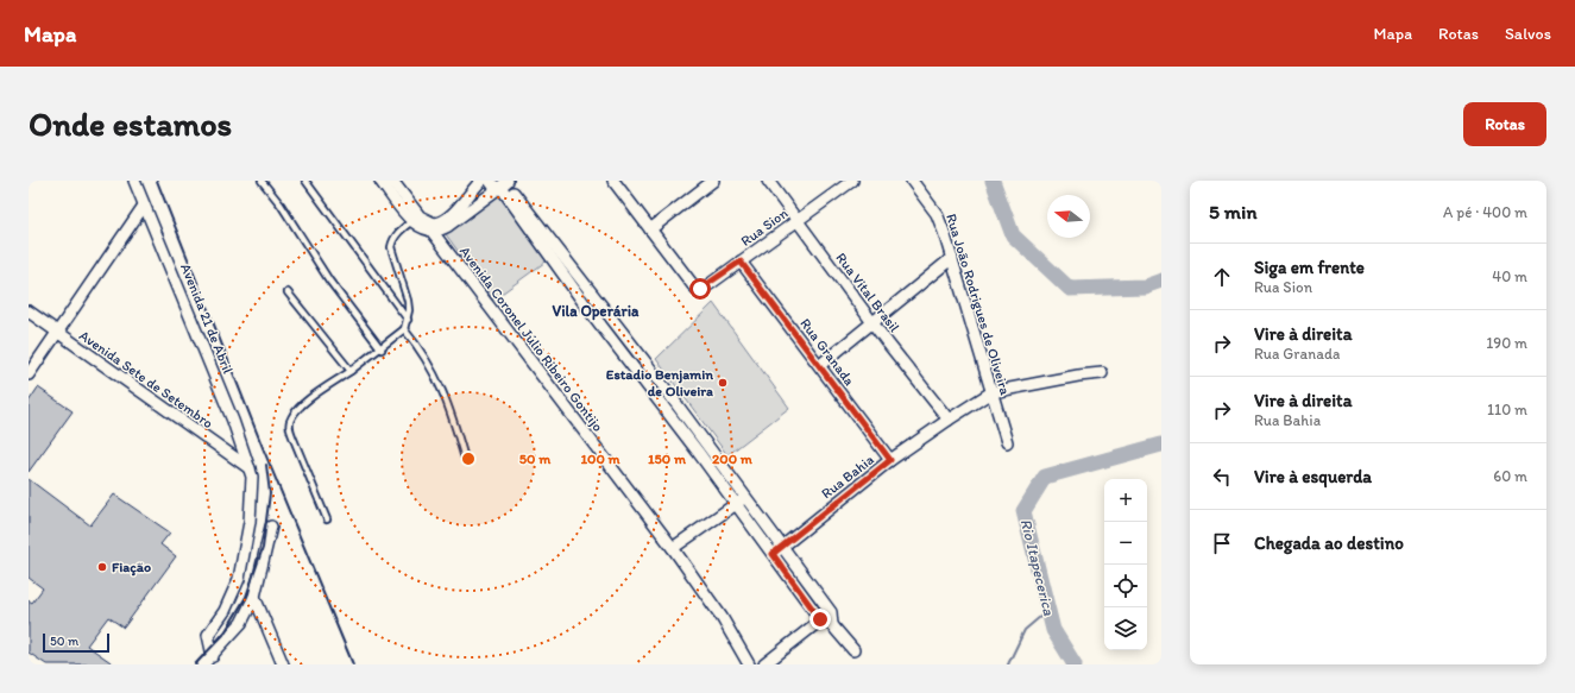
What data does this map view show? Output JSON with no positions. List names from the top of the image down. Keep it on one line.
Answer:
{"streets":{"street":["Rua Sion","Rua Vital Brasil","Rua João Rodrigues de Oliveira","Avenida 21 de Abril","Avenida Coronel Júlio Ribeiro Gontijo","Rua Granada","Avenida Sete de Setembro","Rua Bahia"]},"crossings":[["Rua Sion","Rua Vital Brasil"],["Rua Sion","Rua Granada"],["Rua Vital Brasil","Rua Bahia"],["Rua João Rodrigues de Oliveira","Rua Bahia"],["Avenida 21 de Abril","Avenida Sete de Setembro"],["Rua Granada","Rua Bahia"]],"districts":["Vila Operária"],"water":["Rio Itapecerica"],"places":["Estadio Benjamin de Oliveira","Fiação"],"scale_bar":"50 m","north":"left","page":{"header":"Mapa","nav":["Mapa","Rotas","Salvos"],"buttons":"Rotas","title":"Onde estamos","heading":["5 min","A pé · 400 m"],"list":[["Siga em frente","Rua Sion","40 m"],["Vire à direita","Rua Granada","190 m"],["Vire à direita","Rua Bahia","110 m"],["Vire à esquerda","60 m"],"Chegada ao destino"],"map_buttons":["+","−"],"scale":"50 m"},"rings":["50 m","100 m","150 m","200 m"]}
